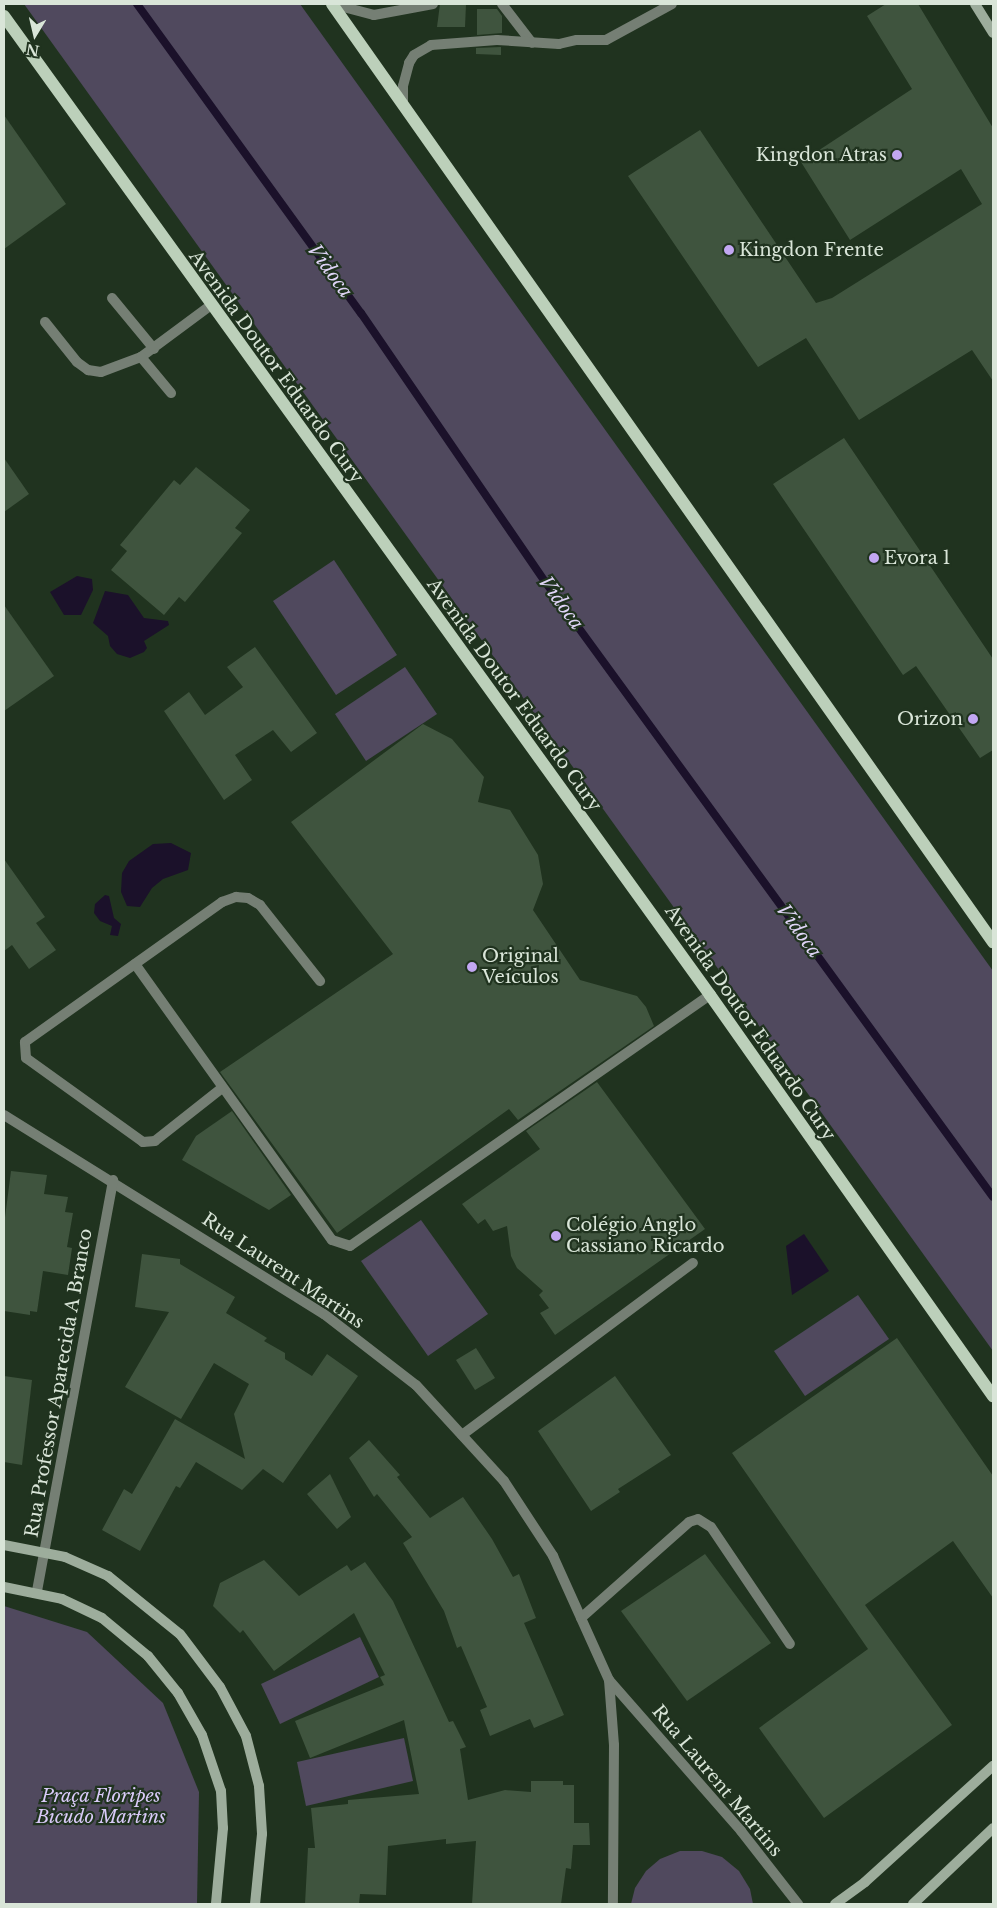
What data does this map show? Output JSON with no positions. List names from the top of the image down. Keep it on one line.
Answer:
{"streets":{"main road":["Avenida Doutor Eduardo Cury"],"street":["Rua Laurent Martins","Rua Professor Aparecida A Branco"]},"crossings":[["Rua Laurent Martins","Rua Professor Aparecida A Branco"]],"water":["Vidoca"],"parks":["Praça Floripes Bicudo Martins"],"places":["Kingdon Atras","Kingdon Frente","Evora 1","Orizon","Original Veículos","Colégio Anglo Cassiano Ricardo"],"north":"bottom"}
